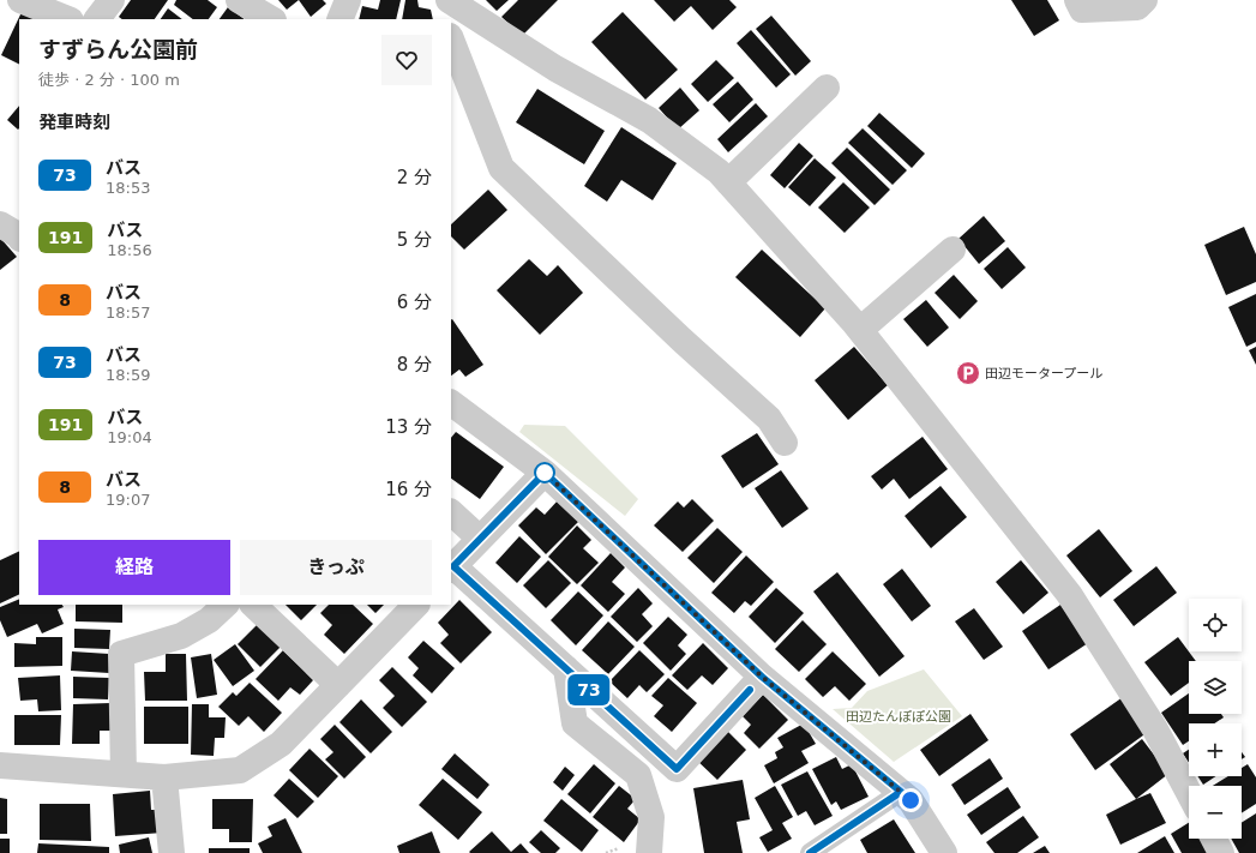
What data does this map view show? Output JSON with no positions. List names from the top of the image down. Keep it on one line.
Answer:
{"parks":["田辺たんぽぽ公園"],"places":{"parking":["田辺モータープール"]},"lines":["bus line 73"],"page":{"on_map":"73","heading":[["すずらん公園前","徒歩 · 2 分 · 100 m"],"発車時刻"],"list":[{"mark":"73","name":"バス","note":"18:53","value":"2 分"},{"mark":"191","name":"バス","note":"18:56","value":"5 分"},{"mark":"8","name":"バス","note":"18:57","value":"6 分"},{"mark":"73","name":"バス","note":"18:59","value":"8 分"},{"mark":"191","name":"バス","note":"19:04","value":"13 分"},{"mark":"8","name":"バス","note":"19:07","value":"16 分"}],"buttons":["経路","きっぷ"],"map_buttons":["+","−"]}}
